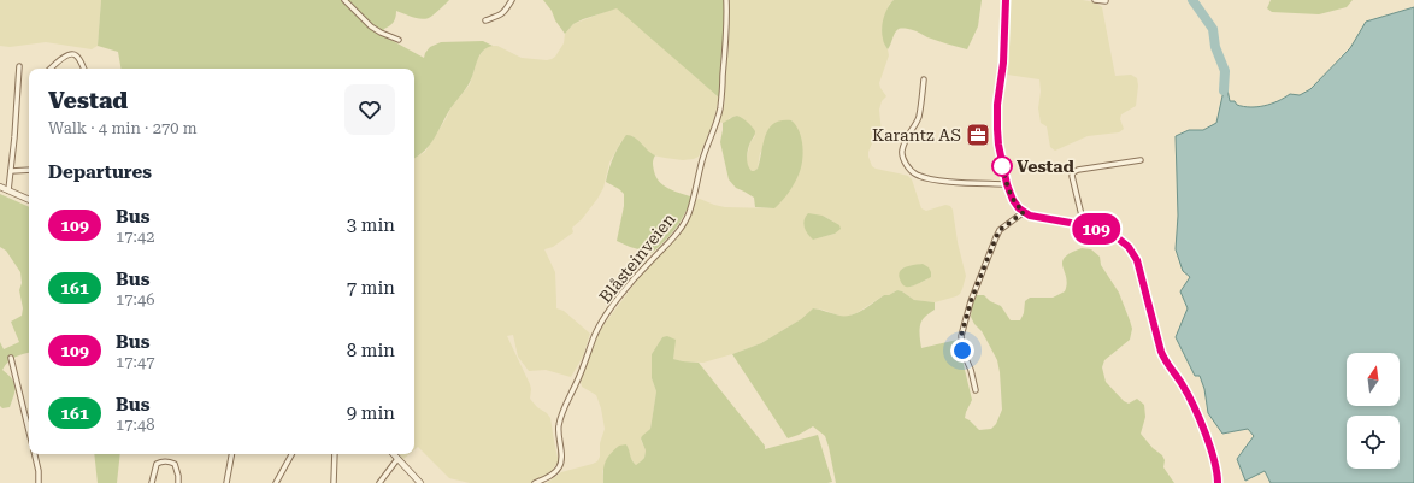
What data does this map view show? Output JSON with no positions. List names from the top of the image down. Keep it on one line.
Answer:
{"streets":{"street":["Blåsteinveien"]},"places":{"office":["Karantz AS"],"other":["Vestad"]},"lines":["bus line 109"],"north":"top","page":{"on_map":"109","heading":[["Vestad","Walk · 4 min · 270 m"],"Departures"],"list":[{"mark":"109","name":"Bus","note":"17:42","value":"3 min"},{"mark":"161","name":"Bus","note":"17:46","value":"7 min"},{"mark":"109","name":"Bus","note":"17:47","value":"8 min"},{"mark":"161","name":"Bus","note":"17:48","value":"9 min"}]}}
